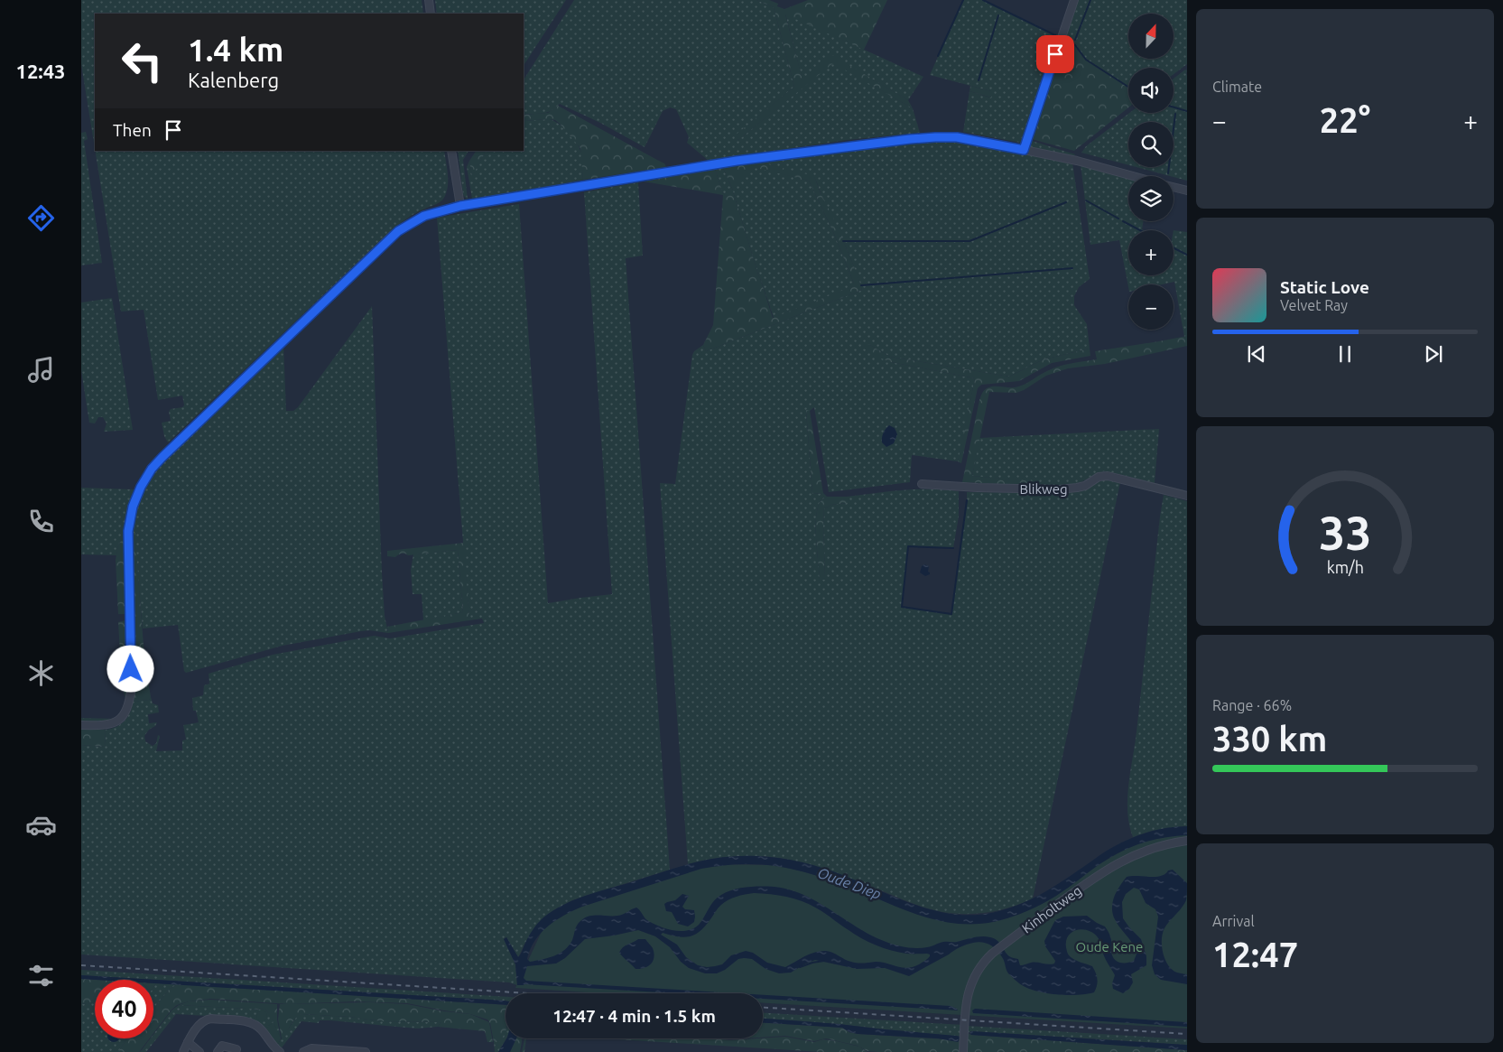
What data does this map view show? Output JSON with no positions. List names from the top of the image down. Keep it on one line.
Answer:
{"streets":{"street":["Blikweg","Kinholtweg"]},"water":["Oude Diep"],"parks":["Oude Kene"],"north":"top","page":{"tabs":"12:43","tile":["Climate",["Range · 66%","330 km"],["Arrival","12:47"]],"map_buttons":["+","−"],"turn":["1.4 km","Kalenberg"],"heat":["−","22°","+"],"then":"Then","song":["Static Love","Velvet Ray"],"limit":"40","trip":"12:47 · 4 min · 1.5 km","gauge":["33","km/h"]}}
